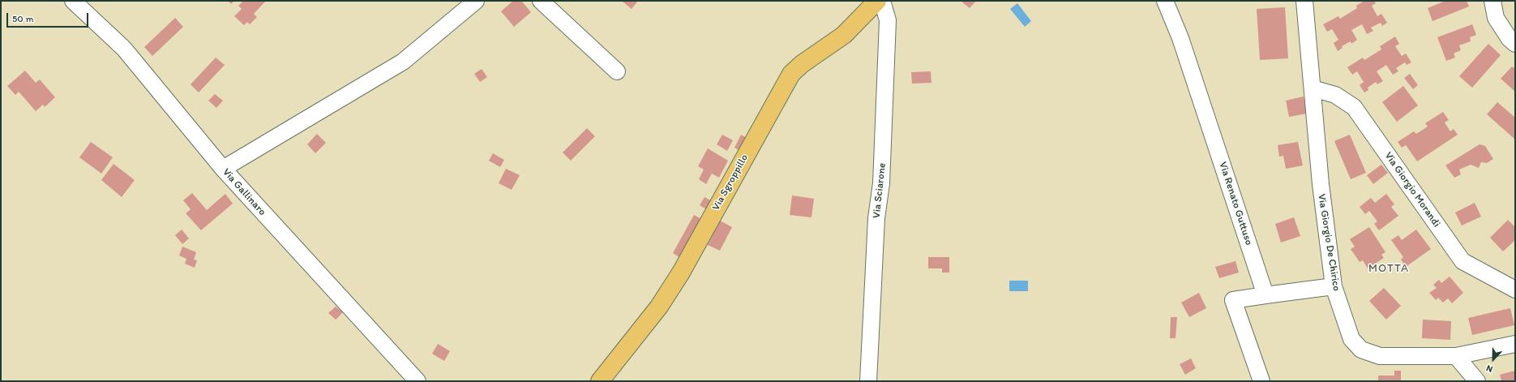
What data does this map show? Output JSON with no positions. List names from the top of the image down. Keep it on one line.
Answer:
{"streets":{"main road":["Via Sgroppillo"],"street":["Via Giorgio Morandi","Via Sciarone","Via Gallinaro","Via Renato Guttuso","Via Giorgio De Chirico"]},"crossings":[["Via Giorgio Morandi","Via Giorgio De Chirico"]],"districts":["MOTTA"],"scale_bar":"50 m","north":"bottom"}
